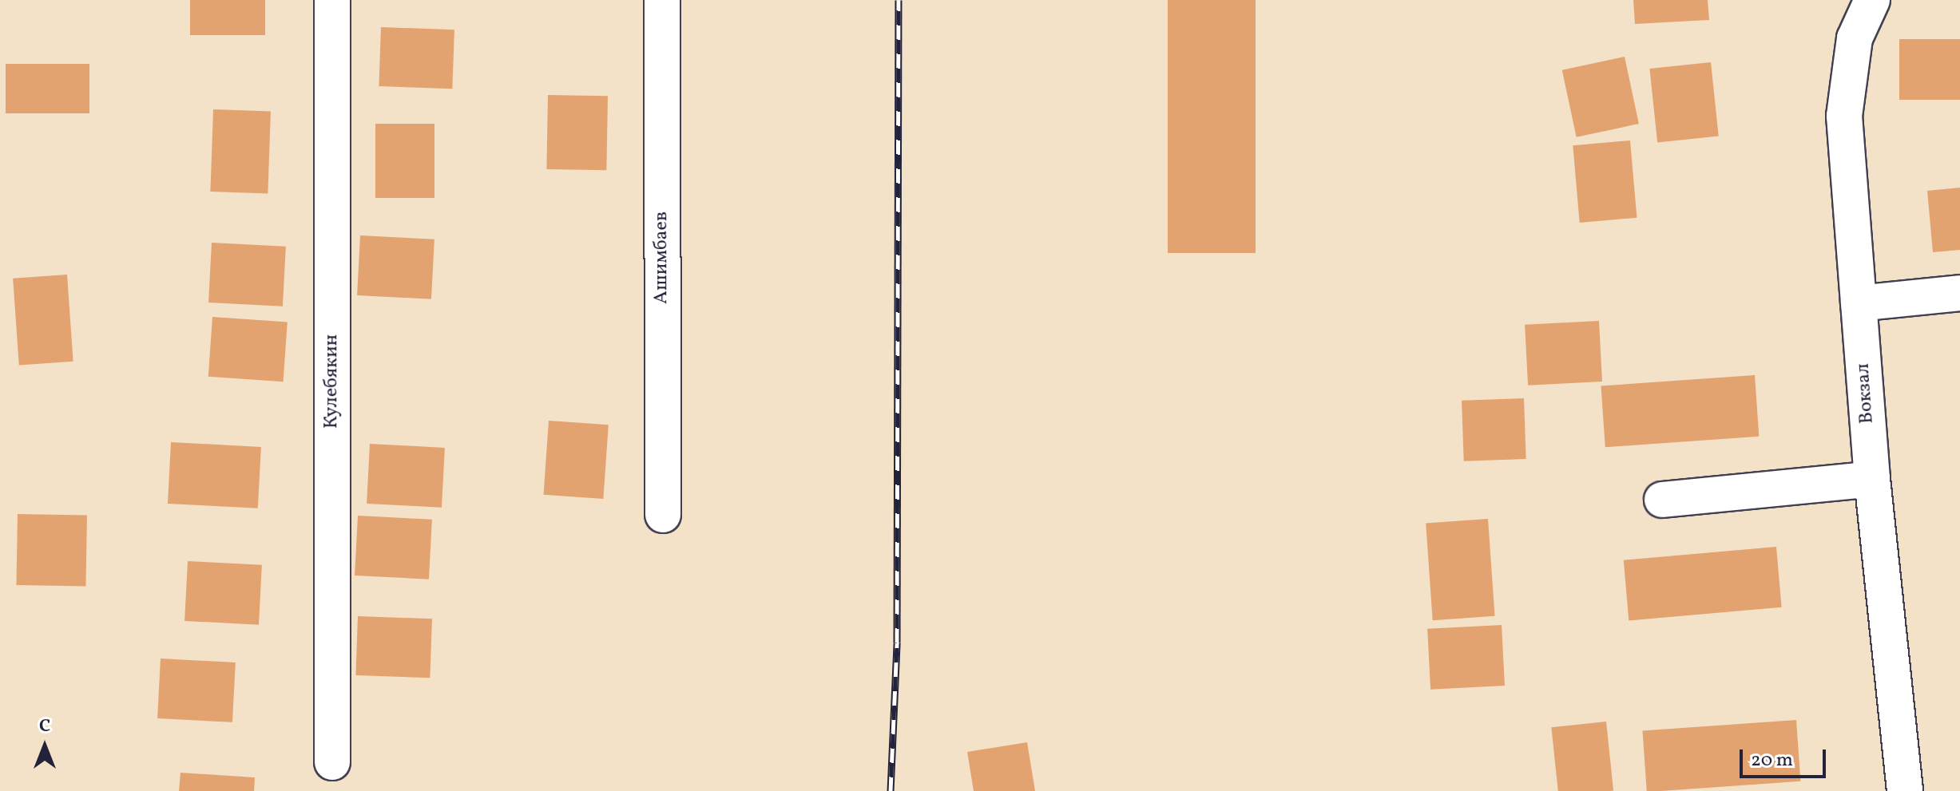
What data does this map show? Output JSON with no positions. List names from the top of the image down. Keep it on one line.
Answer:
{"streets":{"street":["Ашимбаев","Кулебякин","Вокзал"]},"scale_bar":"20 m","north":"top"}
